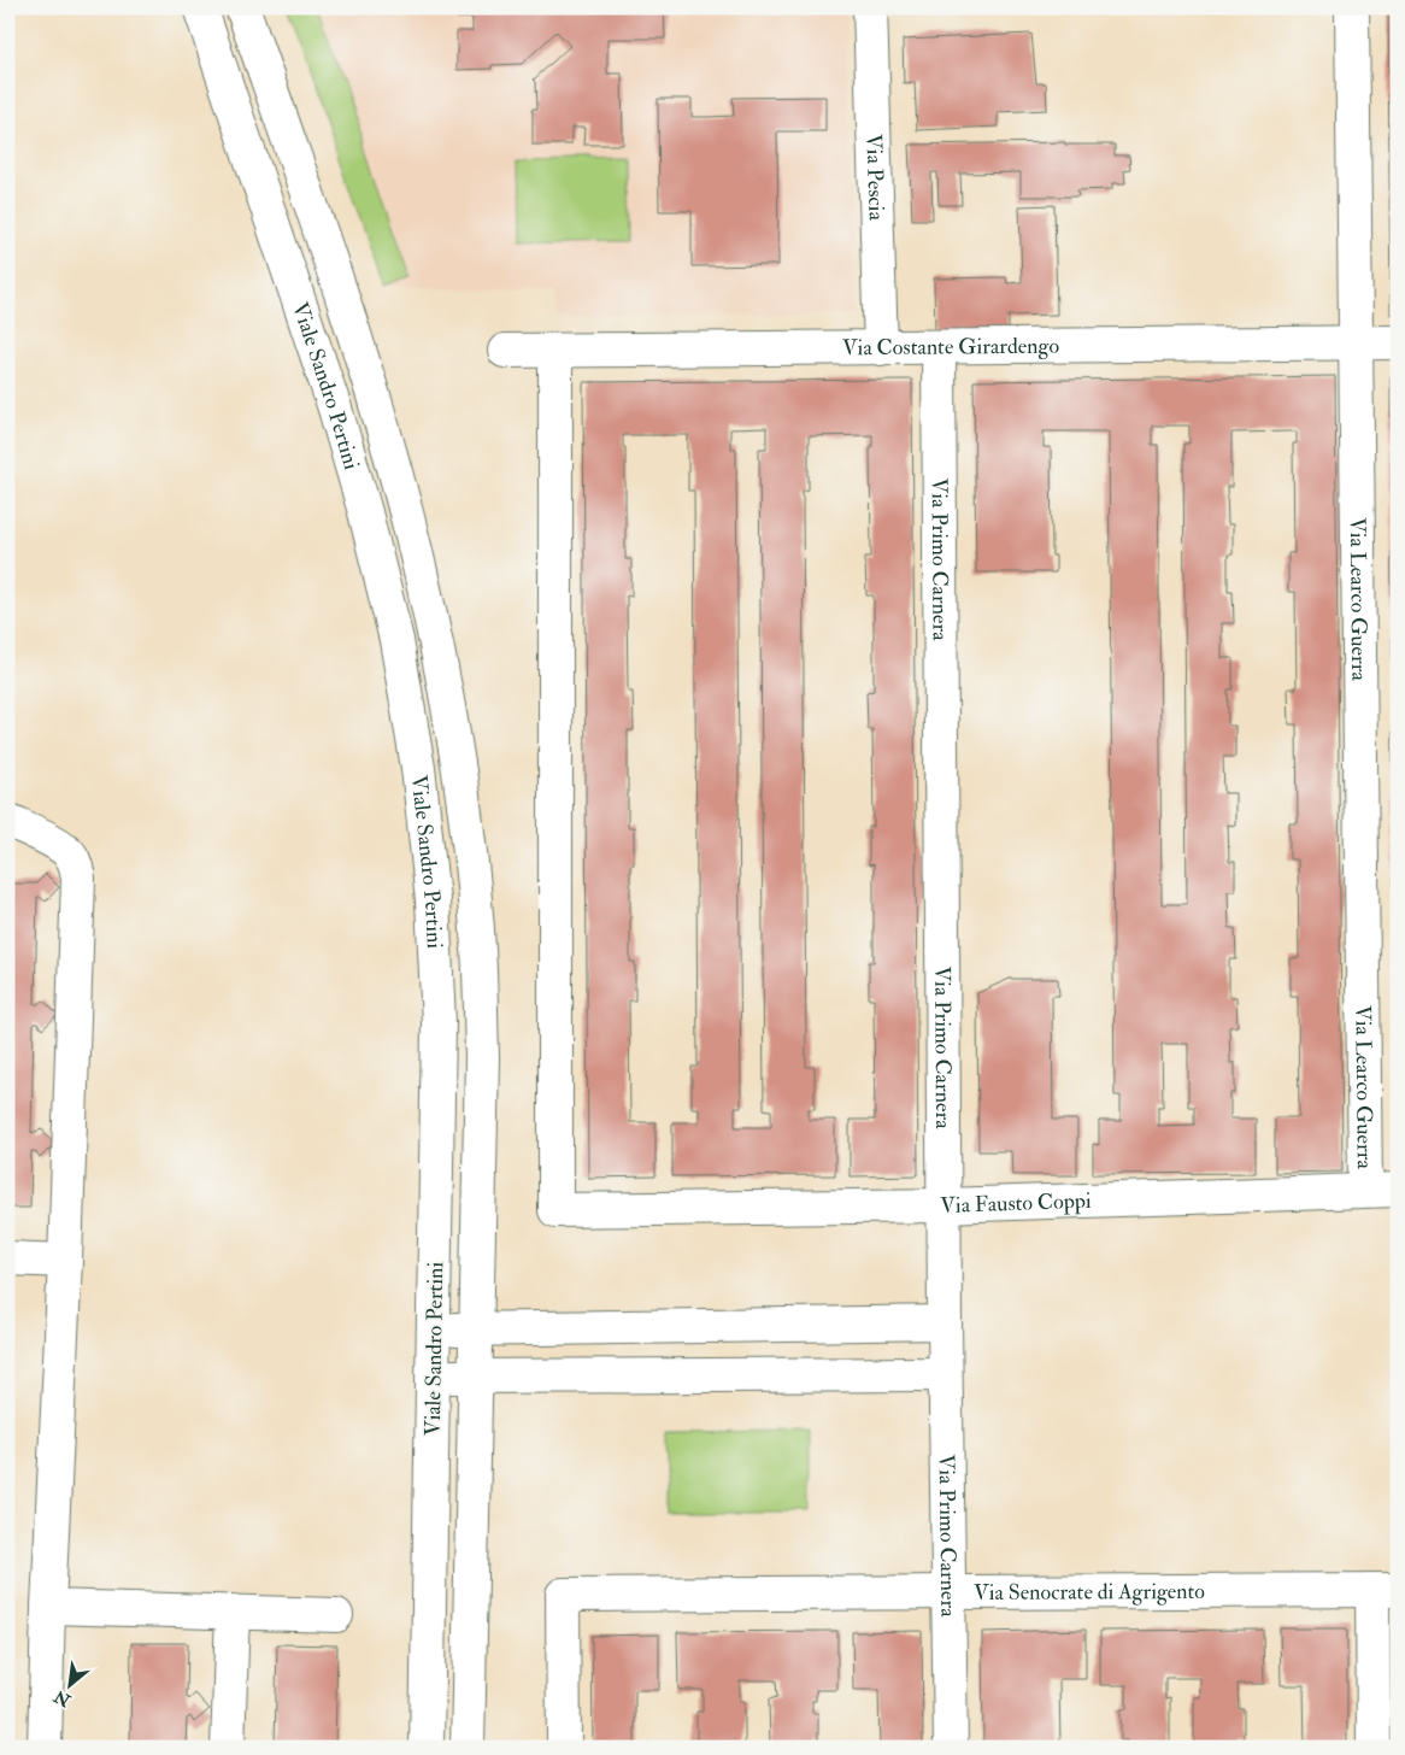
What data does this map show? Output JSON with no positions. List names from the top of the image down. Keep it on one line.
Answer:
{"streets":{"street":["Via Pescia","Via Costante Girardengo","Viale Sandro Pertini","Via Primo Carnera","Via Learco Guerra","Via Fausto Coppi","Via Senocrate di Agrigento"]},"crossings":[["Via Pescia","Via Costante Girardengo"],["Via Costante Girardengo","Via Primo Carnera"],["Via Costante Girardengo","Via Learco Guerra"],["Via Costante Girardengo","Via Fausto Coppi"],["Via Primo Carnera","Via Fausto Coppi"],["Via Primo Carnera","Via Senocrate di Agrigento"],["Via Learco Guerra","Via Fausto Coppi"]],"north":"bottom left"}
